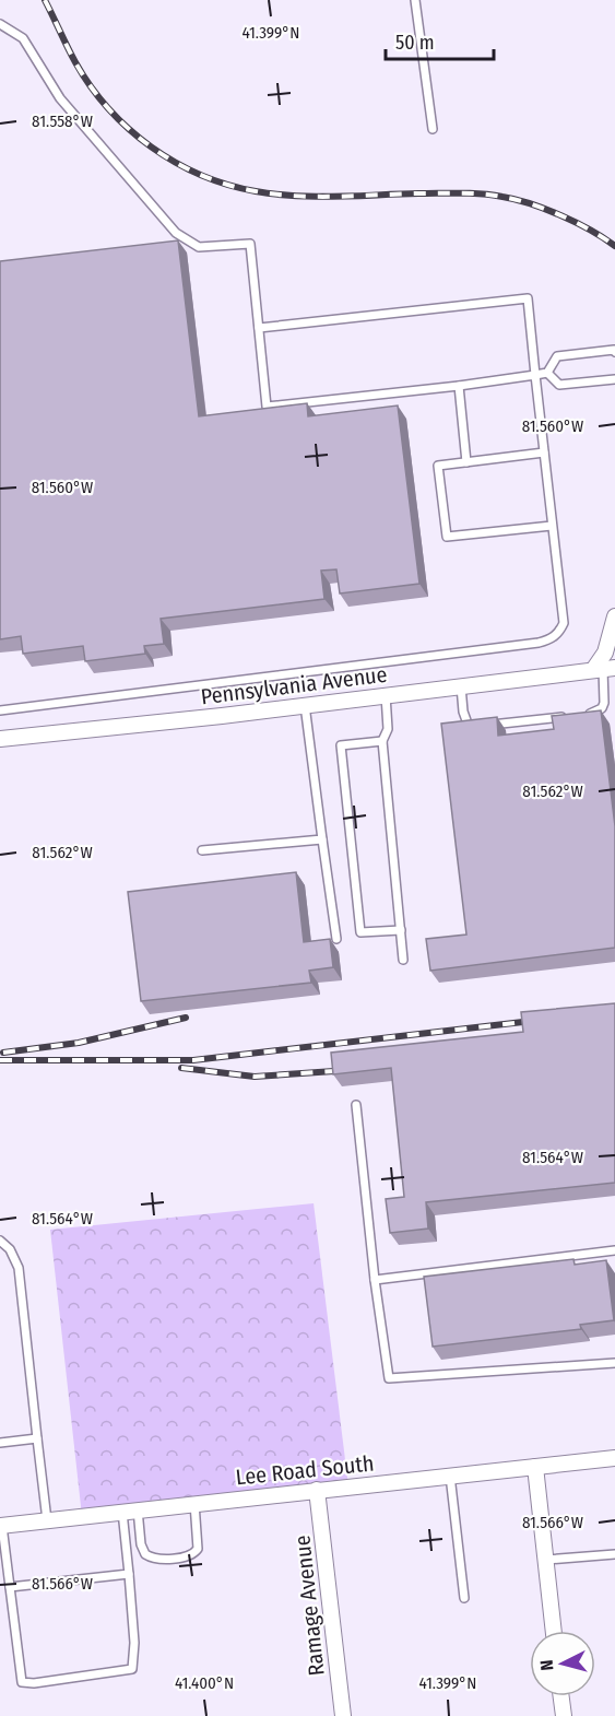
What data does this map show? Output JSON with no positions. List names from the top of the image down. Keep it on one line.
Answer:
{"streets":{"street":["Pennsylvania Avenue","Lee Road South","Ramage Avenue"]},"crossings":[["Lee Road South","Ramage Avenue"]],"scale_bar":"50 m","north":"left","coordinates":["41.399°N","81.558°W","81.560°W","81.562°W","81.564°W","81.566°W","41.400°N"]}
